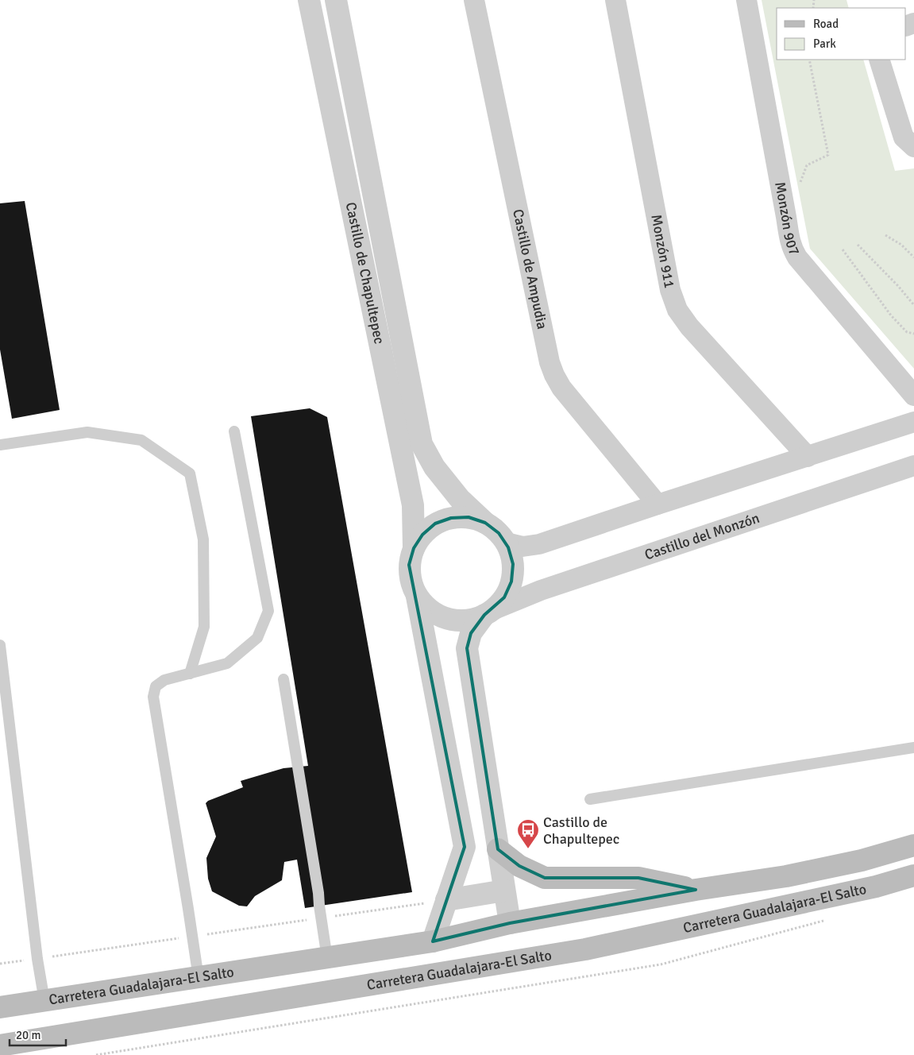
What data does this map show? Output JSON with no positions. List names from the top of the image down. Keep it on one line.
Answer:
{"streets":{"main road":["Carretera Guadalajara-El Salto"],"street":["Monzón 907","Monzón 911","Castillo de Ampudia","Castillo de Chapultepec","Castillo del Monzón"]},"crossings":[["Castillo de Chapultepec","Castillo del Monzón"]],"places":{"bus stop":["Castillo de Chapultepec"]},"legend":["Road","Park"],"scale_bar":"20 m"}
